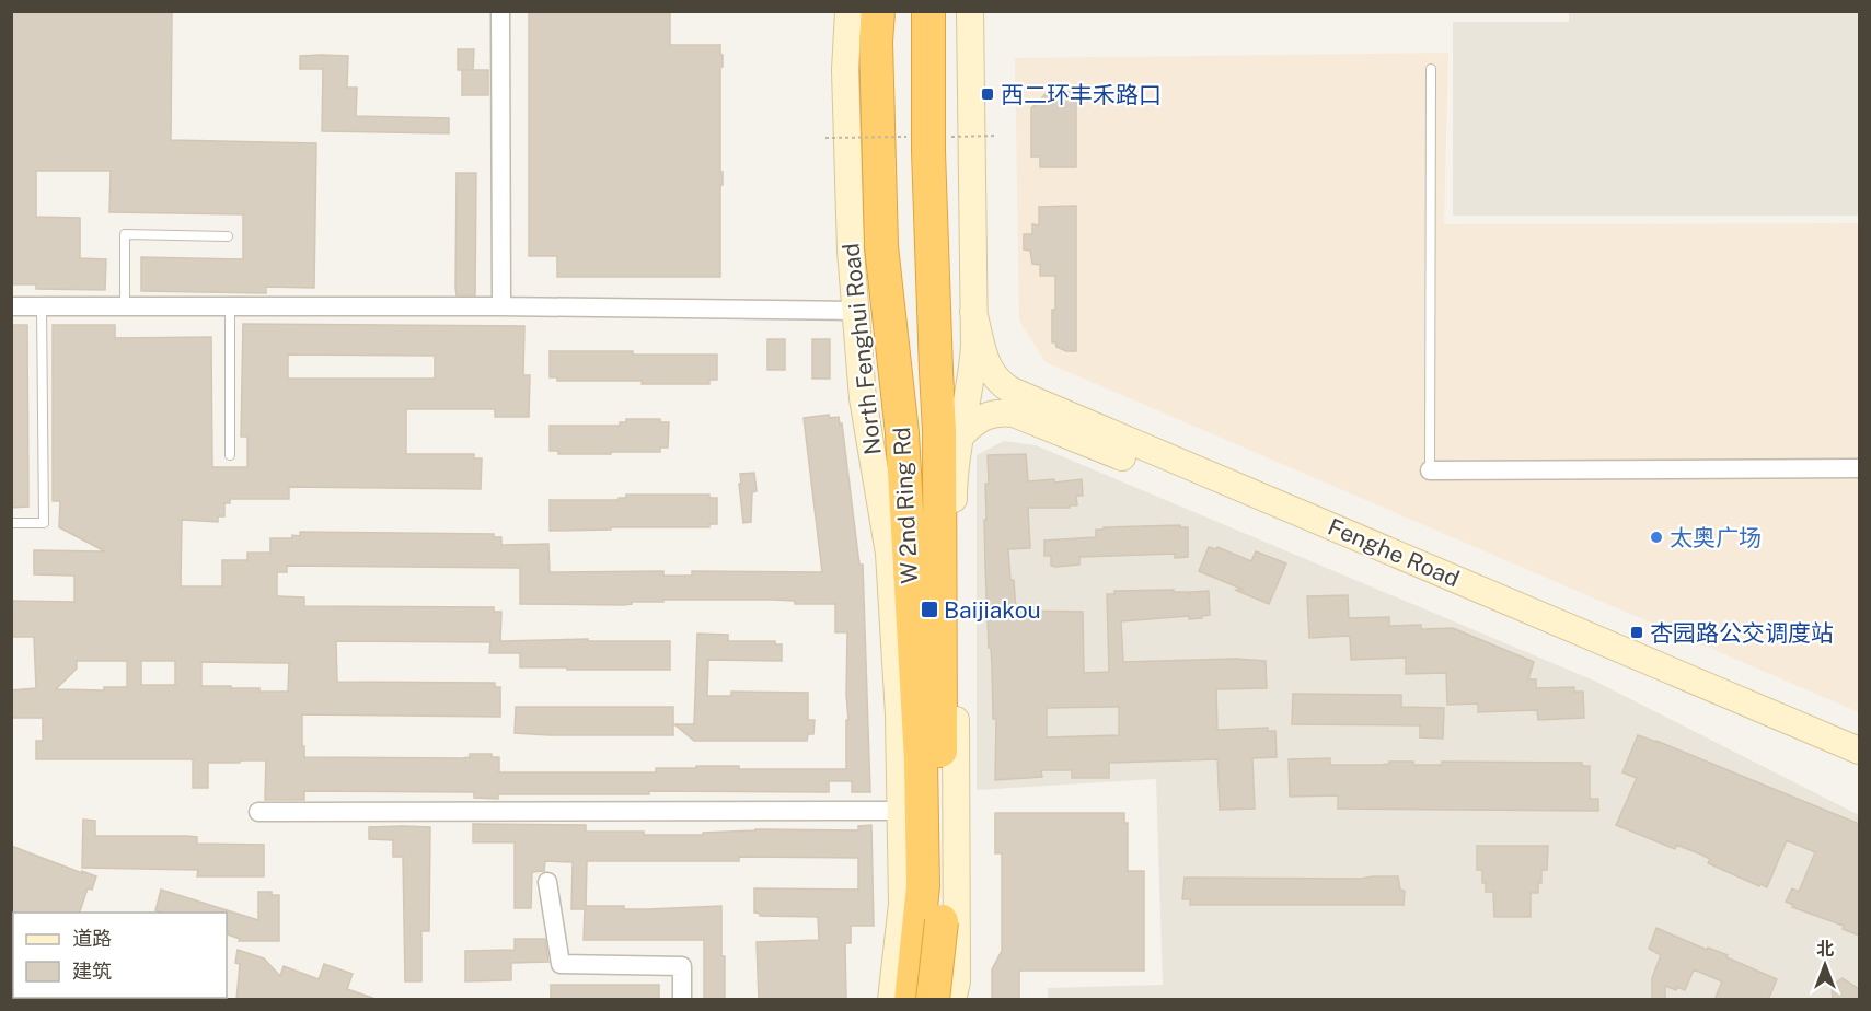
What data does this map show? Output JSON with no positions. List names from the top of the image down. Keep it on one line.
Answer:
{"streets":{"highway":["W 2nd Ring Rd"],"main road":["North Fenghui Road","Fenghe Road"]},"crossings":[["W 2nd Ring Rd","Fenghe Road"]],"places":{"transit":["西二环丰禾路口","Baijiakou","杏园路公交调度站"],"other":["太奥广场"]},"legend":["道路","建筑"],"north":"top"}
